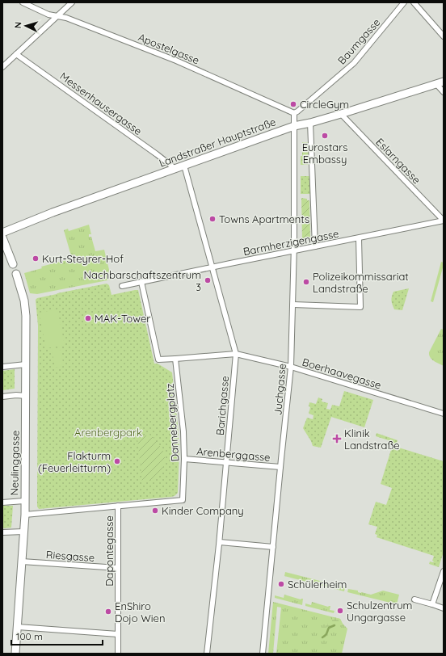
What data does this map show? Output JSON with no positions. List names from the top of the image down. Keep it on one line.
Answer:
{"streets":{"main road":["Landstraßer Hauptstraße","Neulinggasse"],"street":["Baumgasse","Apostelgasse","Messenhausergasse","Eslarngasse","Barmherzigengasse","Boerhaavegasse","Juchgasse","Barichgasse","Dannebergplatz","Arenberggasse","Dapontegasse","Riesgasse"]},"crossings":[["Baumgasse","Apostelgasse"],["Messenhausergasse","Landstraßer Hauptstraße"],["Landstraßer Hauptstraße","Eslarngasse"],["Landstraßer Hauptstraße","Juchgasse"],["Landstraßer Hauptstraße","Barichgasse"],["Eslarngasse","Barmherzigengasse"],["Barmherzigengasse","Juchgasse"],["Barmherzigengasse","Barichgasse"],["Boerhaavegasse","Juchgasse"],["Boerhaavegasse","Barichgasse"],["Boerhaavegasse","Dannebergplatz"],["Juchgasse","Arenberggasse"],["Barichgasse","Arenberggasse"],["Dannebergplatz","Arenberggasse"],["Dannebergplatz","Neulinggasse"],["Dannebergplatz","Dapontegasse"],["Neulinggasse","Riesgasse"],["Dapontegasse","Riesgasse"]],"parks":["Arenbergpark"],"places":{"other":["CircleGym","Eurostars Embassy","Towns Apartments","Kurt-Steyrer-Hof","Nachbarschaftszentrum 3","Polizeikommissariat Landstraße","MAK-Tower","Flakturm (Feuerleitturm)","Kinder Company","Schülerheim","Schulzentrum Ungargasse","EnShiro Dojo Wien"],"health":["Klinik Landstraße"]},"scale_bar":"100 m","north":"left"}
